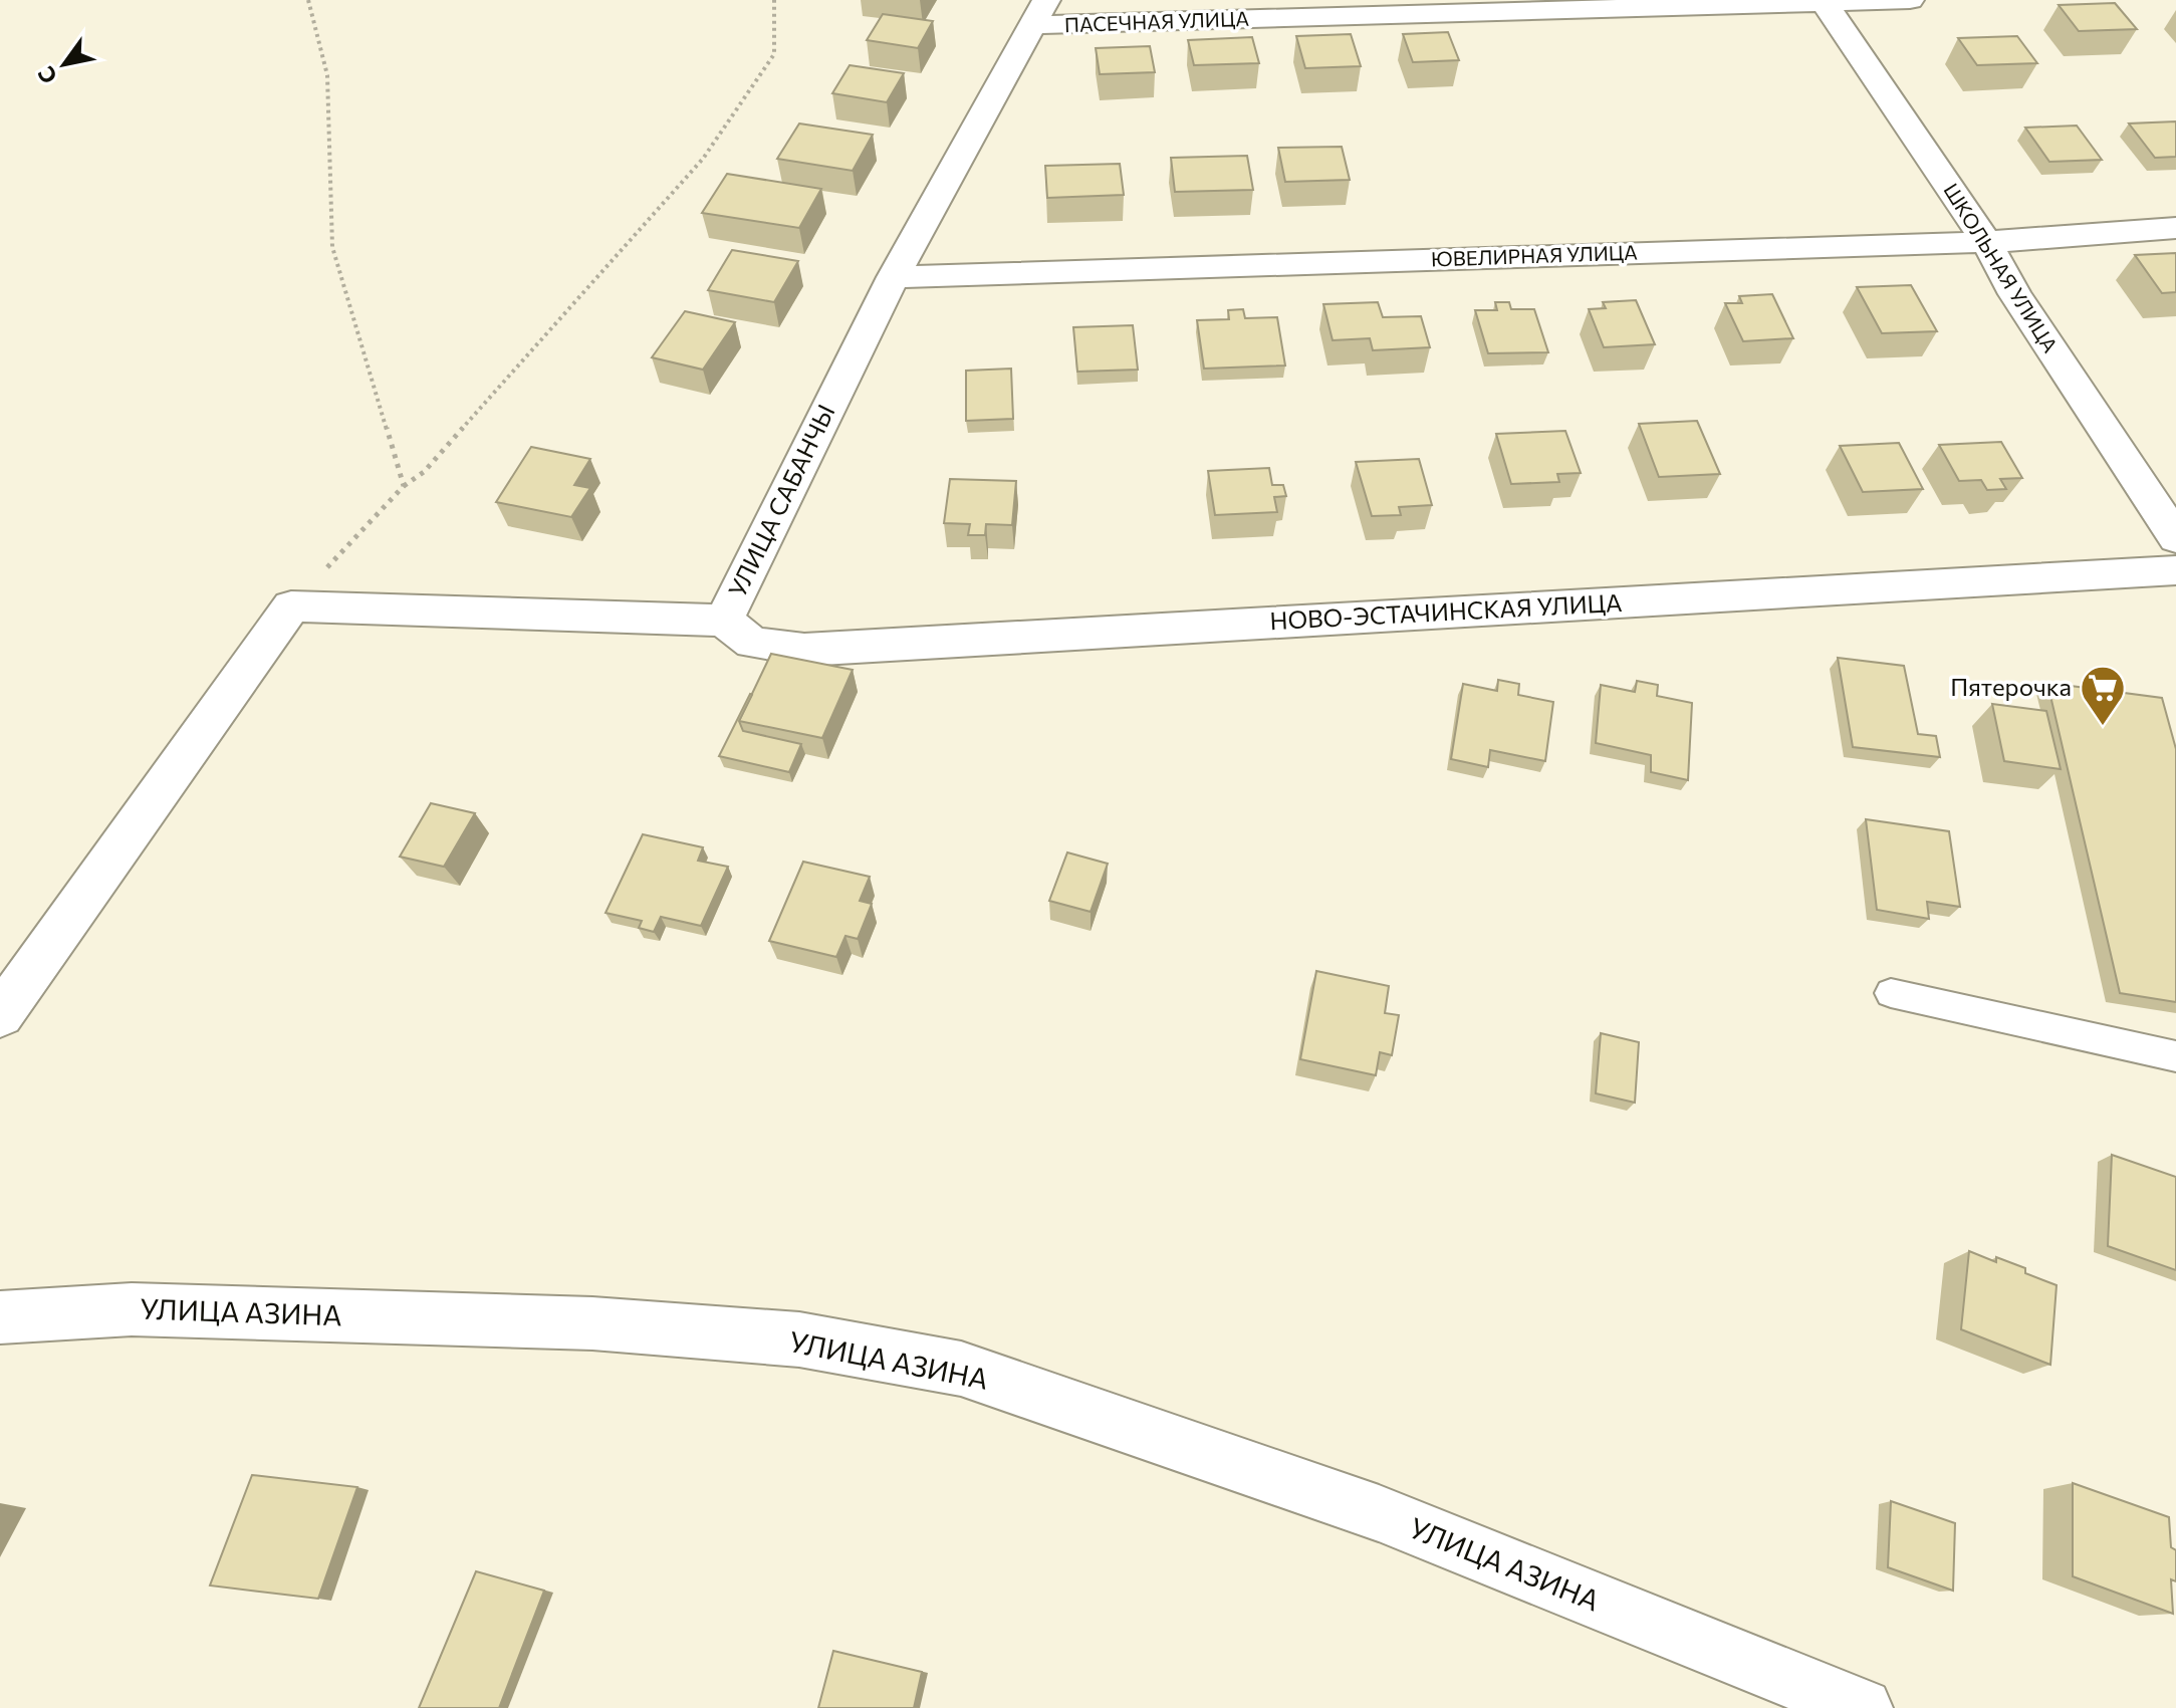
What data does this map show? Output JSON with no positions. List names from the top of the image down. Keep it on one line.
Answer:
{"streets":{"street":["ПАСЕЧНАЯ УЛИЦА","ЮВЕЛИРНАЯ УЛИЦА","ШКОЛЬНАЯ УЛИЦА","УЛИЦА САБАНЧЫ","НОВО-ЭСТАЧИНСКАЯ УЛИЦА","УЛИЦА АЗИНА"]},"crossings":[["ПАСЕЧНАЯ УЛИЦА","ШКОЛЬНАЯ УЛИЦА"],["ПАСЕЧНАЯ УЛИЦА","УЛИЦА САБАНЧЫ"],["ЮВЕЛИРНАЯ УЛИЦА","ШКОЛЬНАЯ УЛИЦА"],["ЮВЕЛИРНАЯ УЛИЦА","УЛИЦА САБАНЧЫ"],["УЛИЦА САБАНЧЫ","НОВО-ЭСТАЧИНСКАЯ УЛИЦА"]],"places":{"supermarket":["Пятерочка"]},"north":"bottom left"}
